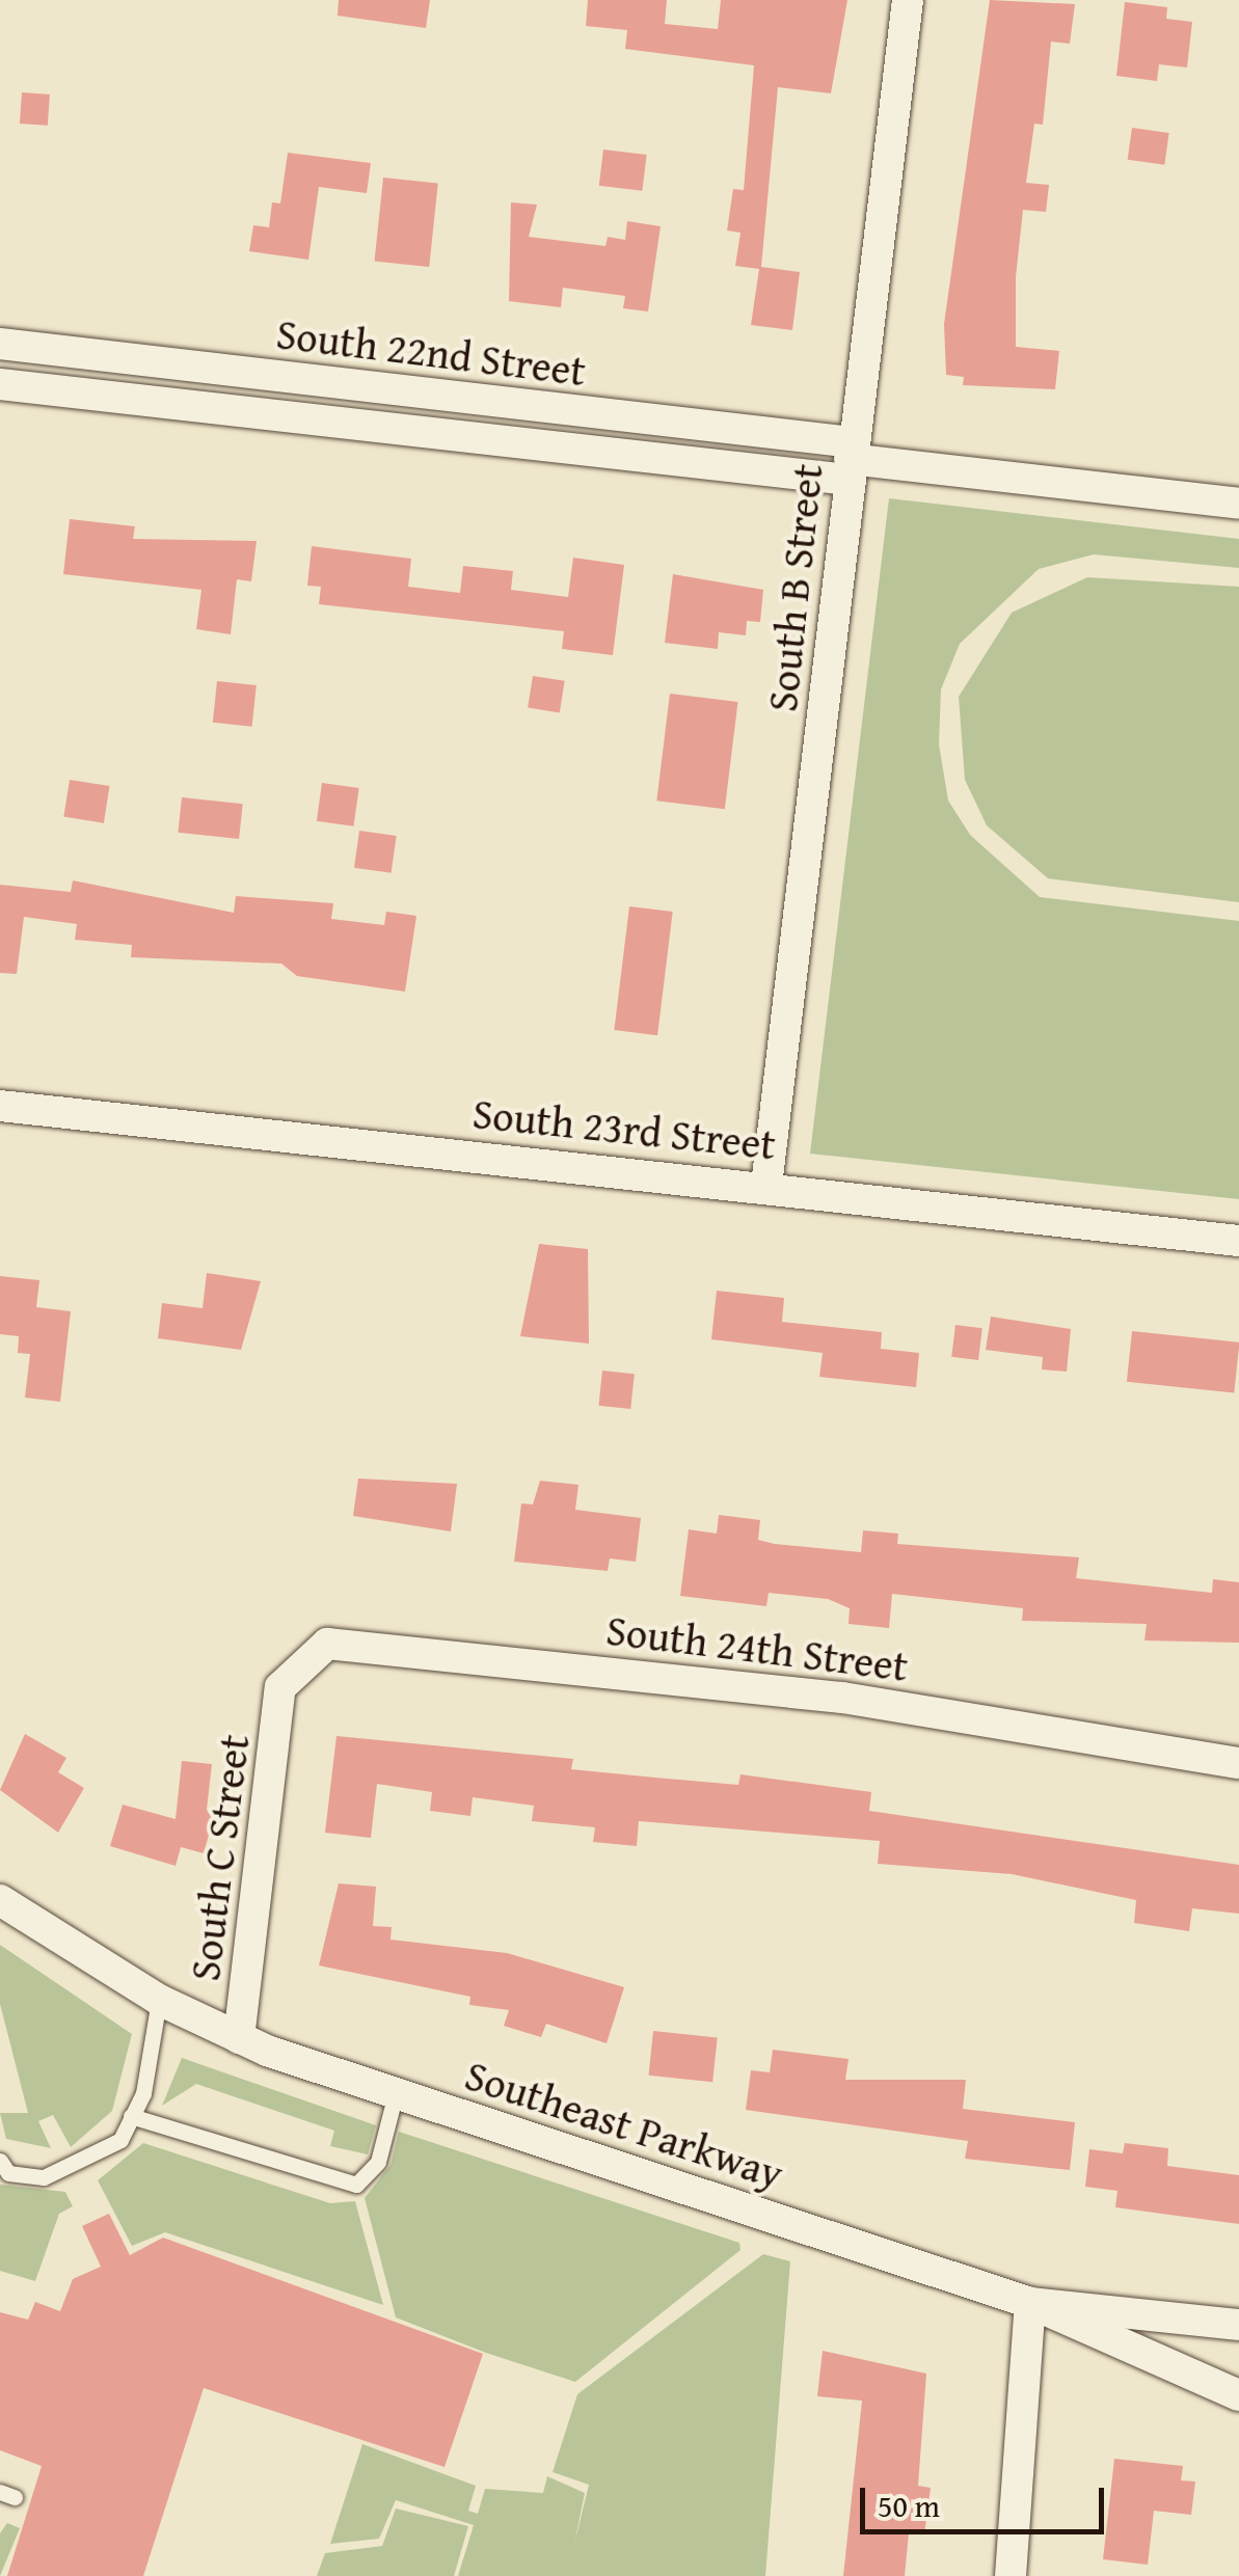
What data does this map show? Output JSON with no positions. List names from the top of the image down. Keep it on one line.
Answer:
{"streets":{"street":["South 22nd Street","South B Street","South 23rd Street","South 24th Street","South C Street","Southeast Parkway"]},"crossings":[["South 22nd Street","South B Street"],["South B Street","South 23rd Street"],["South 24th Street","South C Street"],["South C Street","Southeast Parkway"]],"scale_bar":"50 m"}
